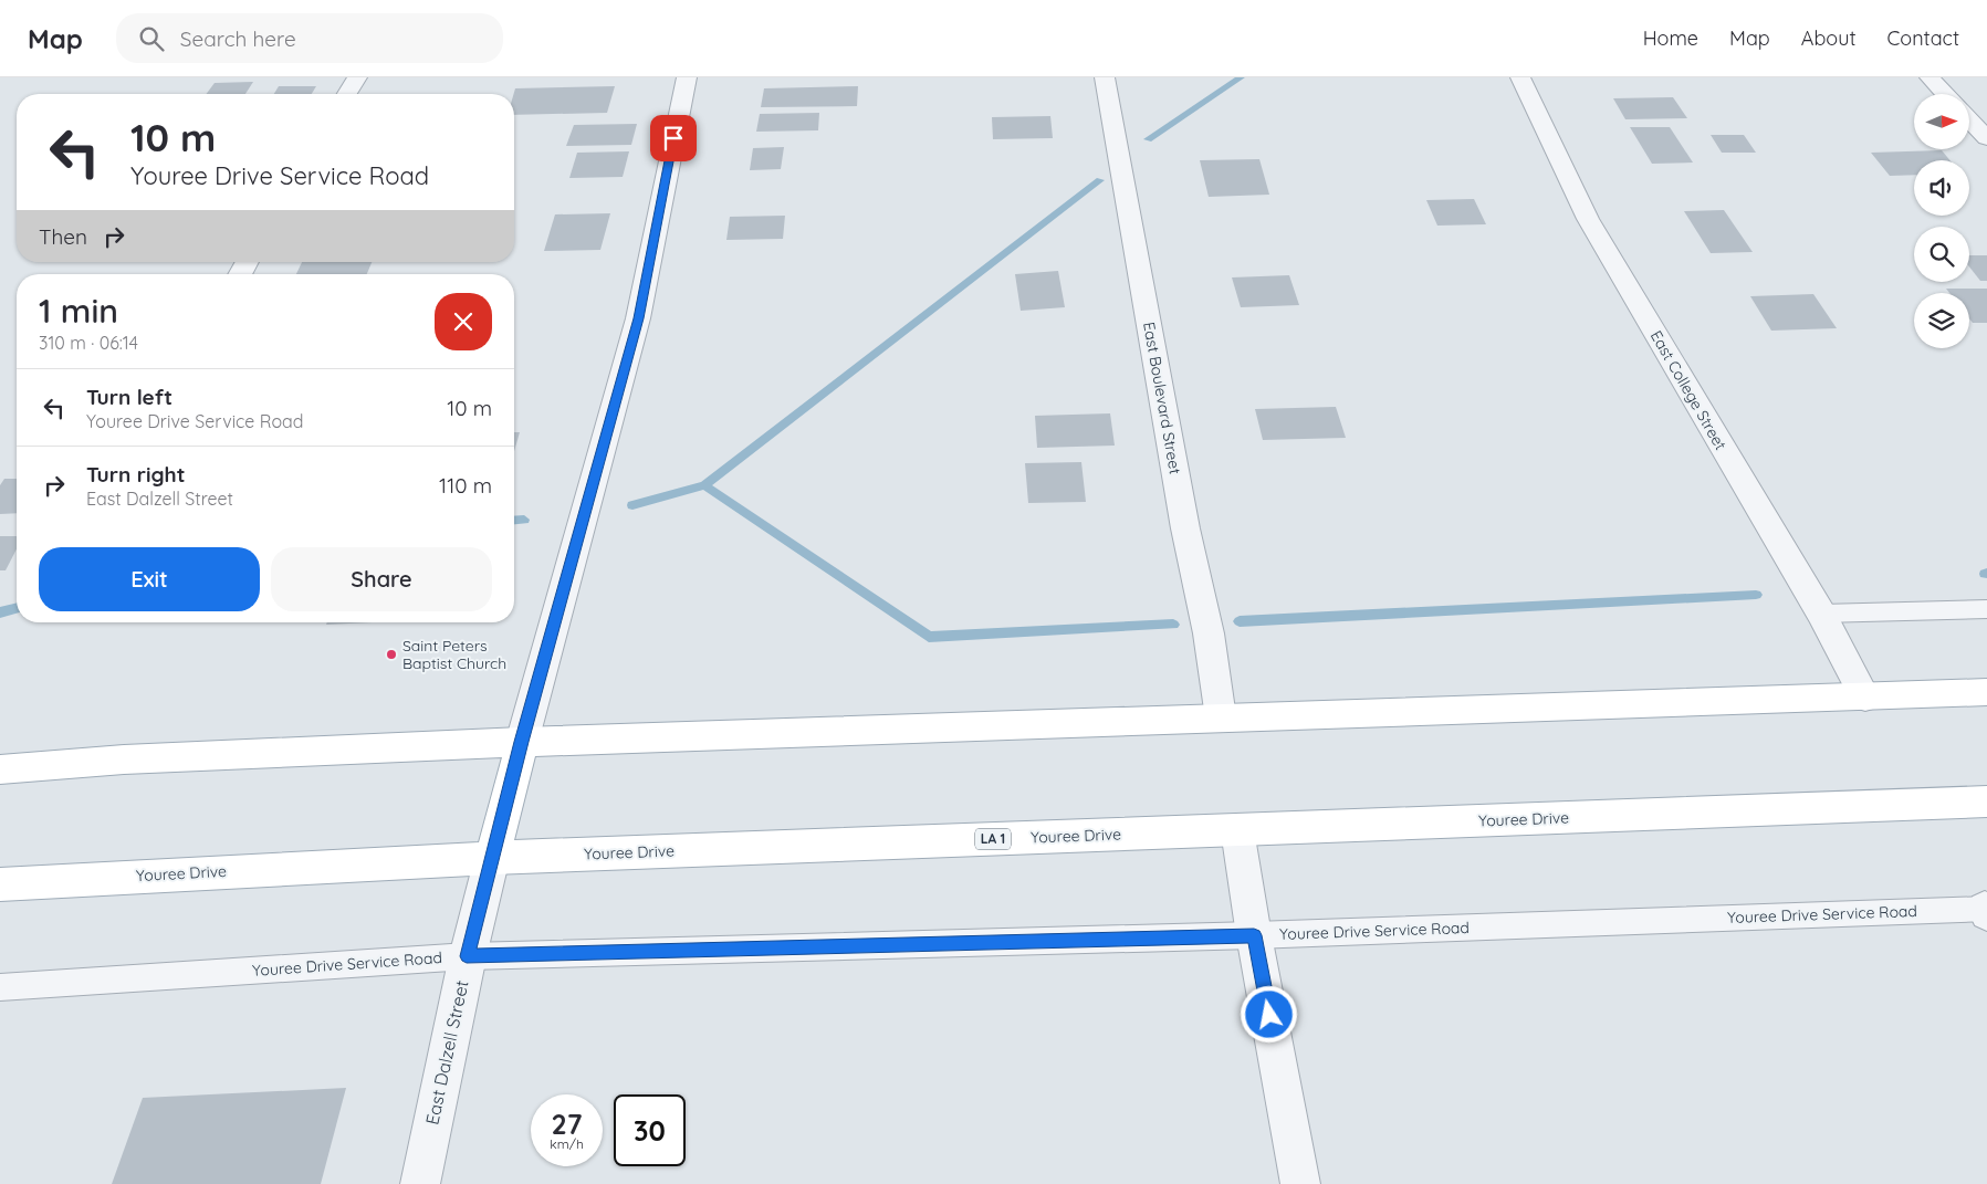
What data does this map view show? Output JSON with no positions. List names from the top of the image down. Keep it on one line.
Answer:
{"streets":{"main road":["Youree Drive","LA 1"],"street":["East College Street","East Boulevard Street","East Dalzell Street"],"lane":["Youree Drive Service Road"]},"crossings":[["Youree Drive","East Dalzell Street"],["Youree Drive Service Road","East Dalzell Street"]],"places":["Saint Peters Baptist Church"],"north":"right","page":{"header":"Map","search":"Search here","nav":["Home","Map","About","Contact"],"turn":["10 m","Youree Drive Service Road"],"then":"Then","heading":["1 min","310 m · 06:14"],"list":[{"name":"Turn left","note":"Youree Drive Service Road","value":"10 m"},{"name":"Turn right","note":"East Dalzell Street","value":"110 m"}],"buttons":["Exit","Share"],"speed":"27 km/h","limit":"30"}}
